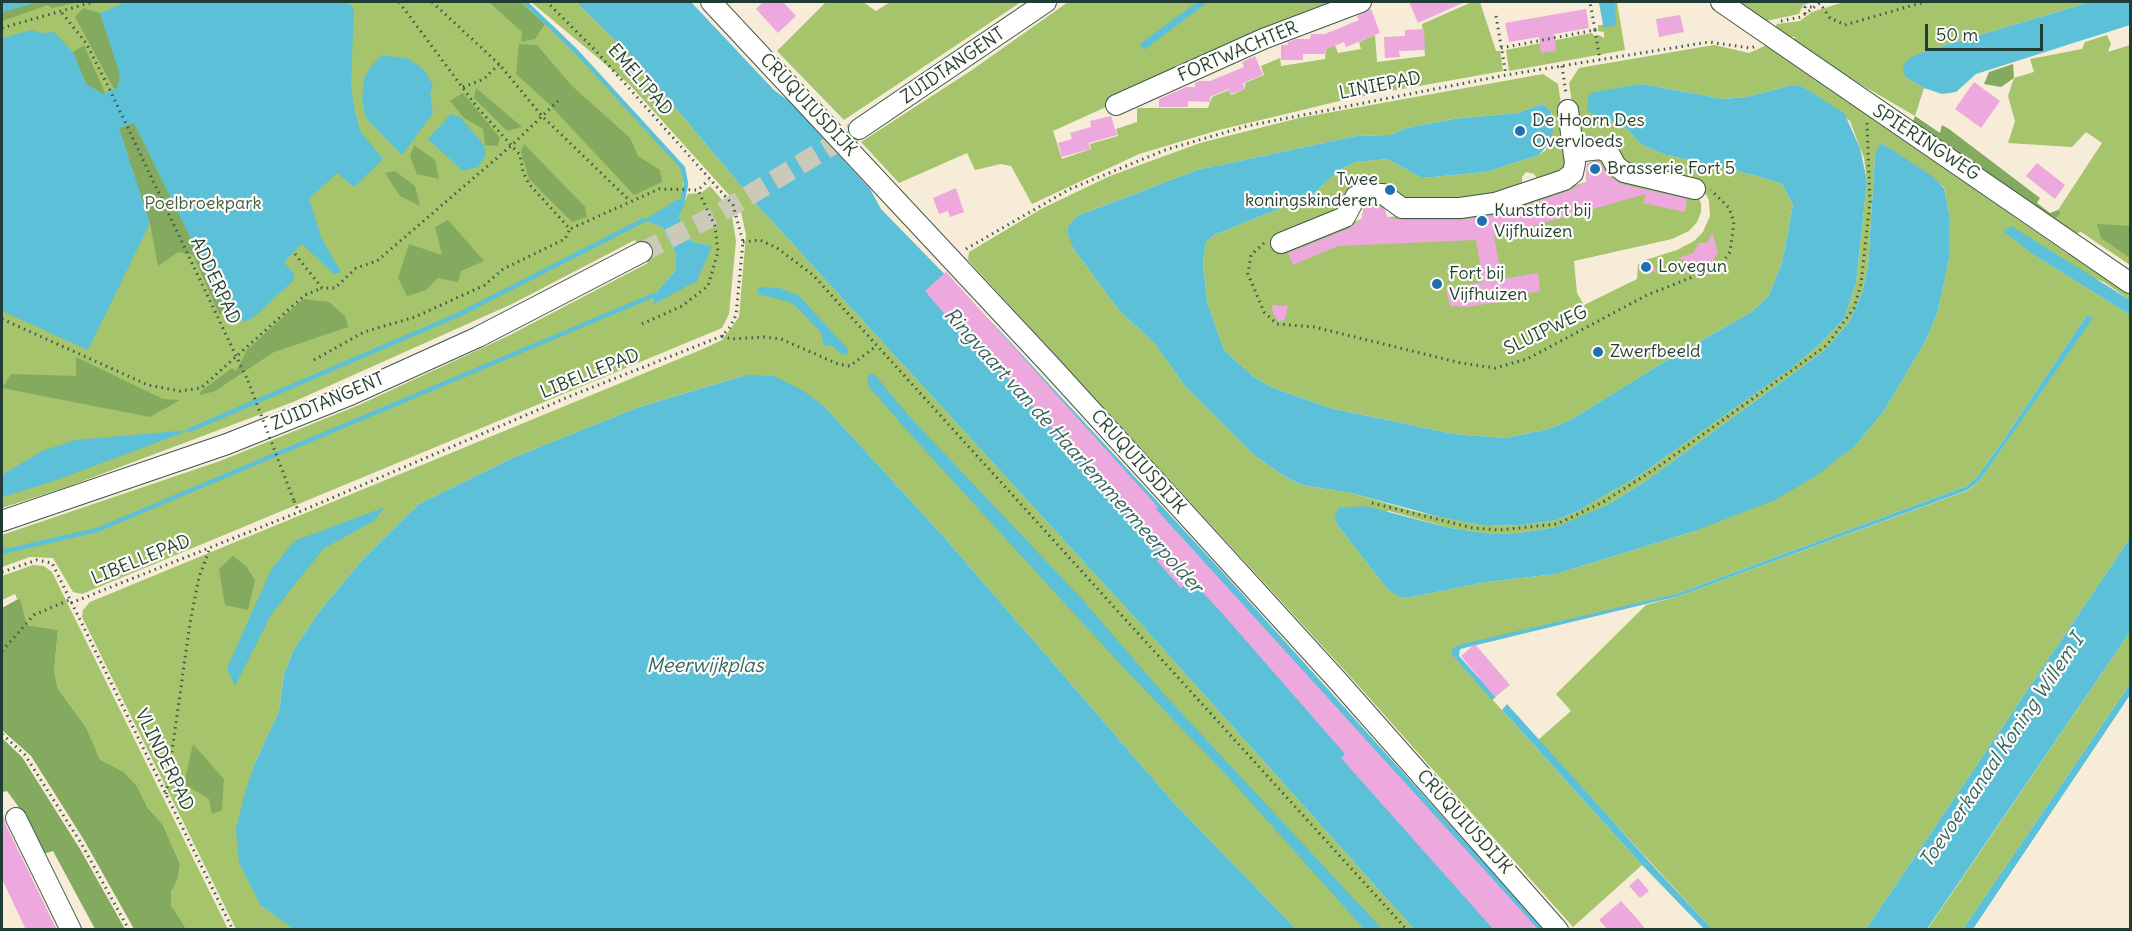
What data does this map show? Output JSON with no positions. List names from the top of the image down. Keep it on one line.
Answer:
{"streets":{"street":["FORTWACHTER","ZUIDTANGENT","CRUQUIUSDIJK","SPIERINGWEG"],"path":["EMELTPAD","LINIEPAD","ADDERPAD","SLUIPWEG","LIBELLEPAD","VLINDERPAD"]},"crossings":[["LINIEPAD","CRUQUIUSDIJK"],["LINIEPAD","SPIERINGWEG"],["ADDERPAD","LIBELLEPAD"],["LIBELLEPAD","VLINDERPAD"]],"water":["Ringvaart van de Haarlemmermeerpolder","Meerwijkplas","Toevoerkanaal Koning Willem I"],"parks":["Poelbroekpark"],"places":["De Hoorn Des Overvloeds","Brasserie Fort 5","Twee koningskinderen","Kunstfort bij Vijfhuizen","Lovegun","Fort bij Vijfhuizen","Zwerfbeeld"],"scale_bar":"50 m"}
